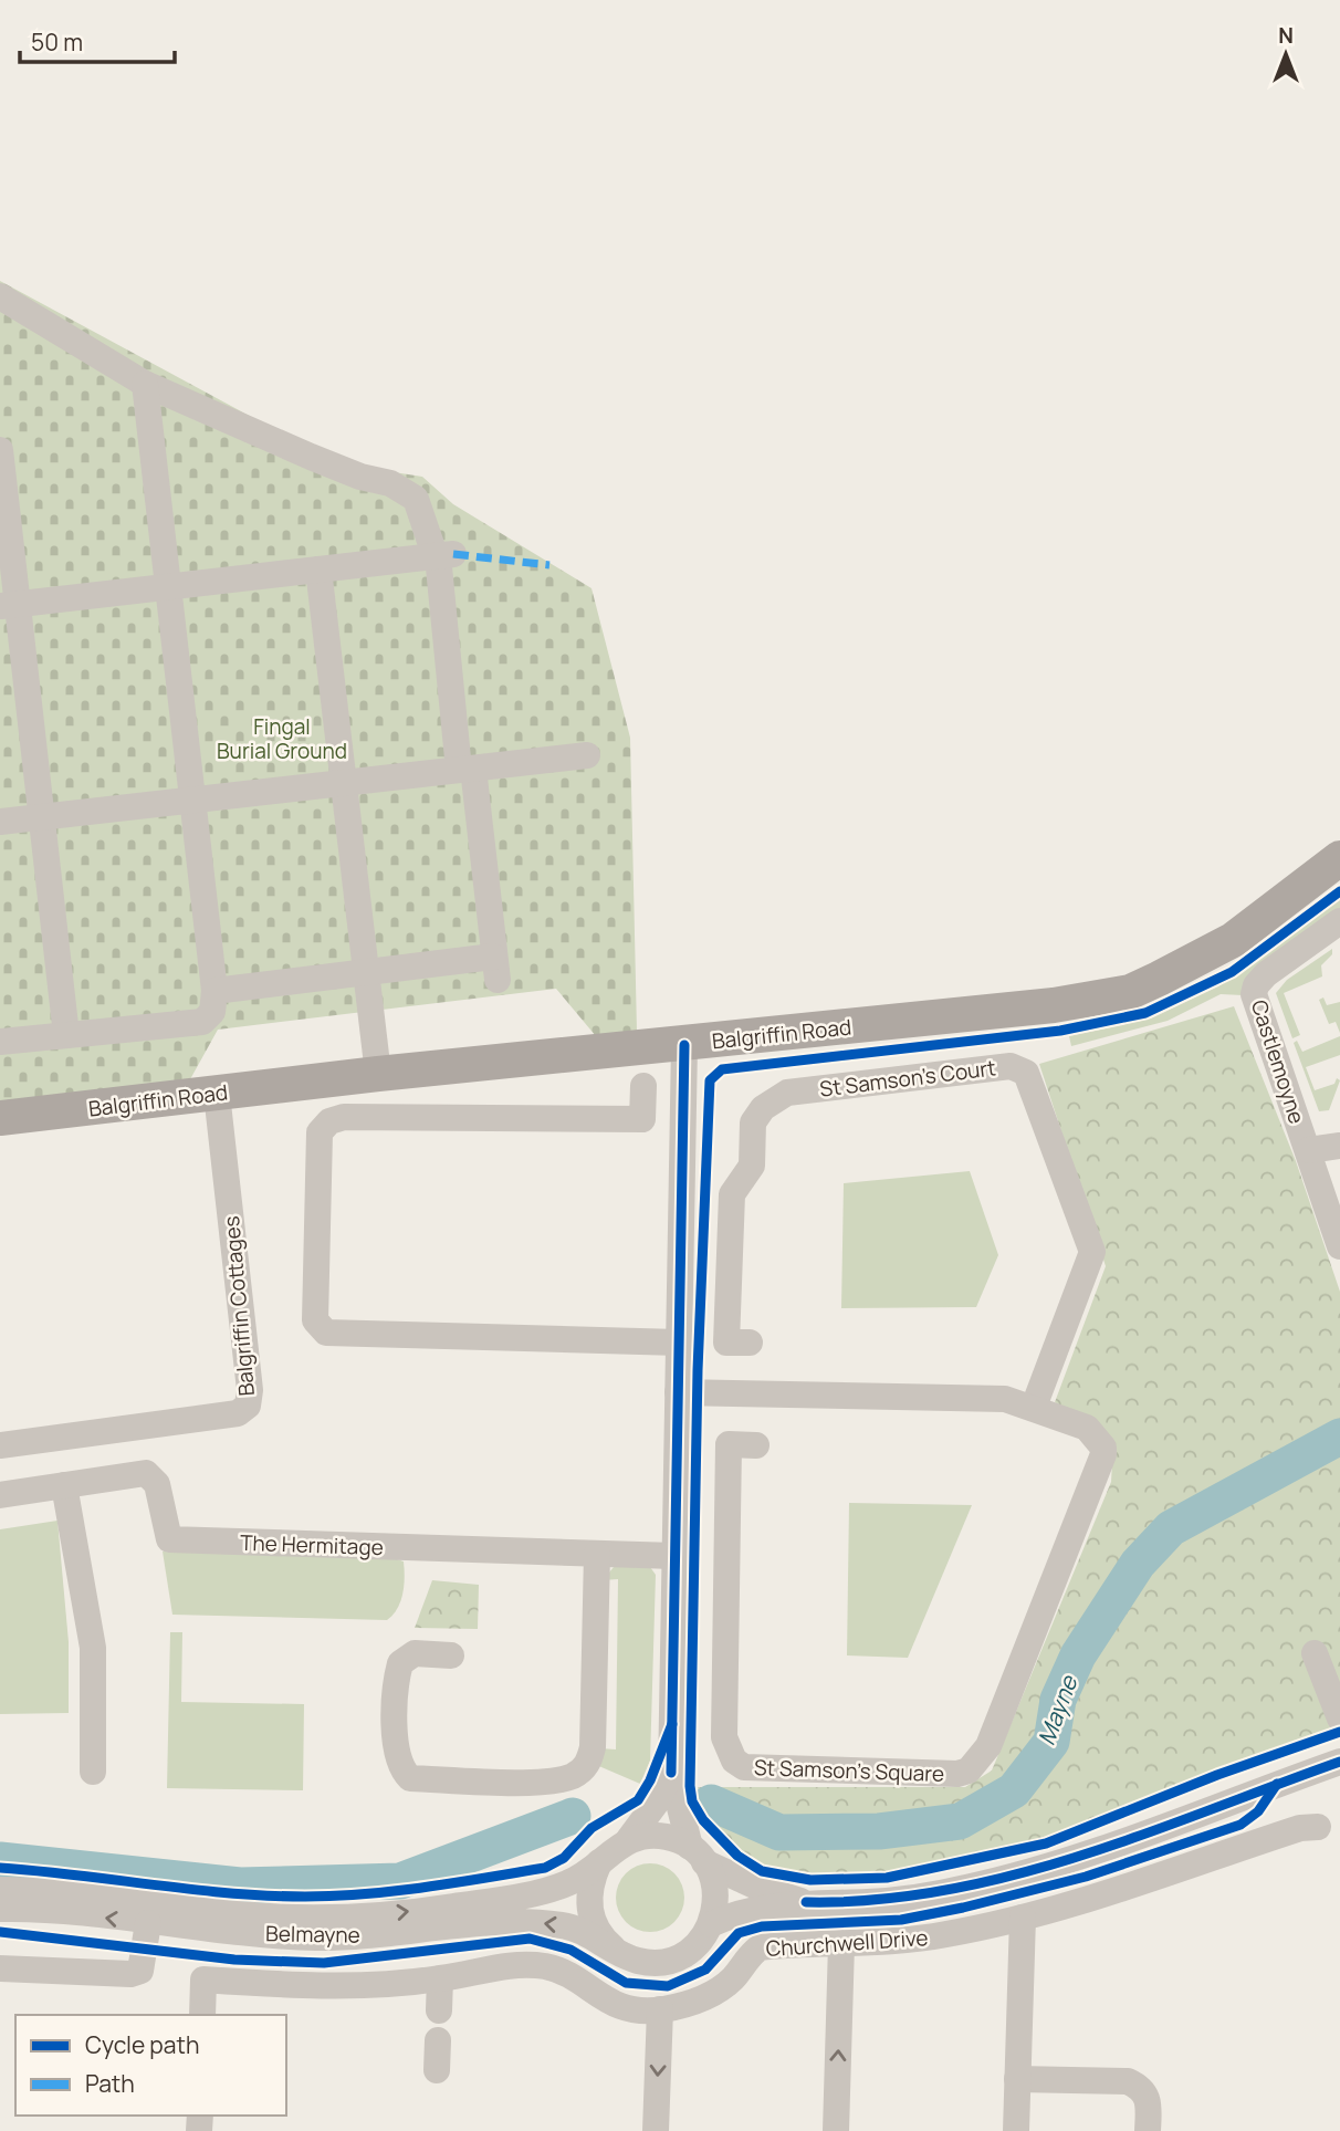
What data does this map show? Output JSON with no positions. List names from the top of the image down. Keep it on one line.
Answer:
{"streets":{"main road":["Balgriffin Road"],"street":["Castlemoyne","St Samson's Court","Balgriffin Cottages","The Hermitage","St Samson's Square","Belmayne","Churchwell Drive"]},"crossings":[["Balgriffin Road","Balgriffin Cottages"],["St Samson's Court","St Samson's Square"]],"water":["Mayne"],"parks":["Fingal Burial Ground"],"legend":["Cycle path","Path"],"scale_bar":"50 m","north":"top"}
